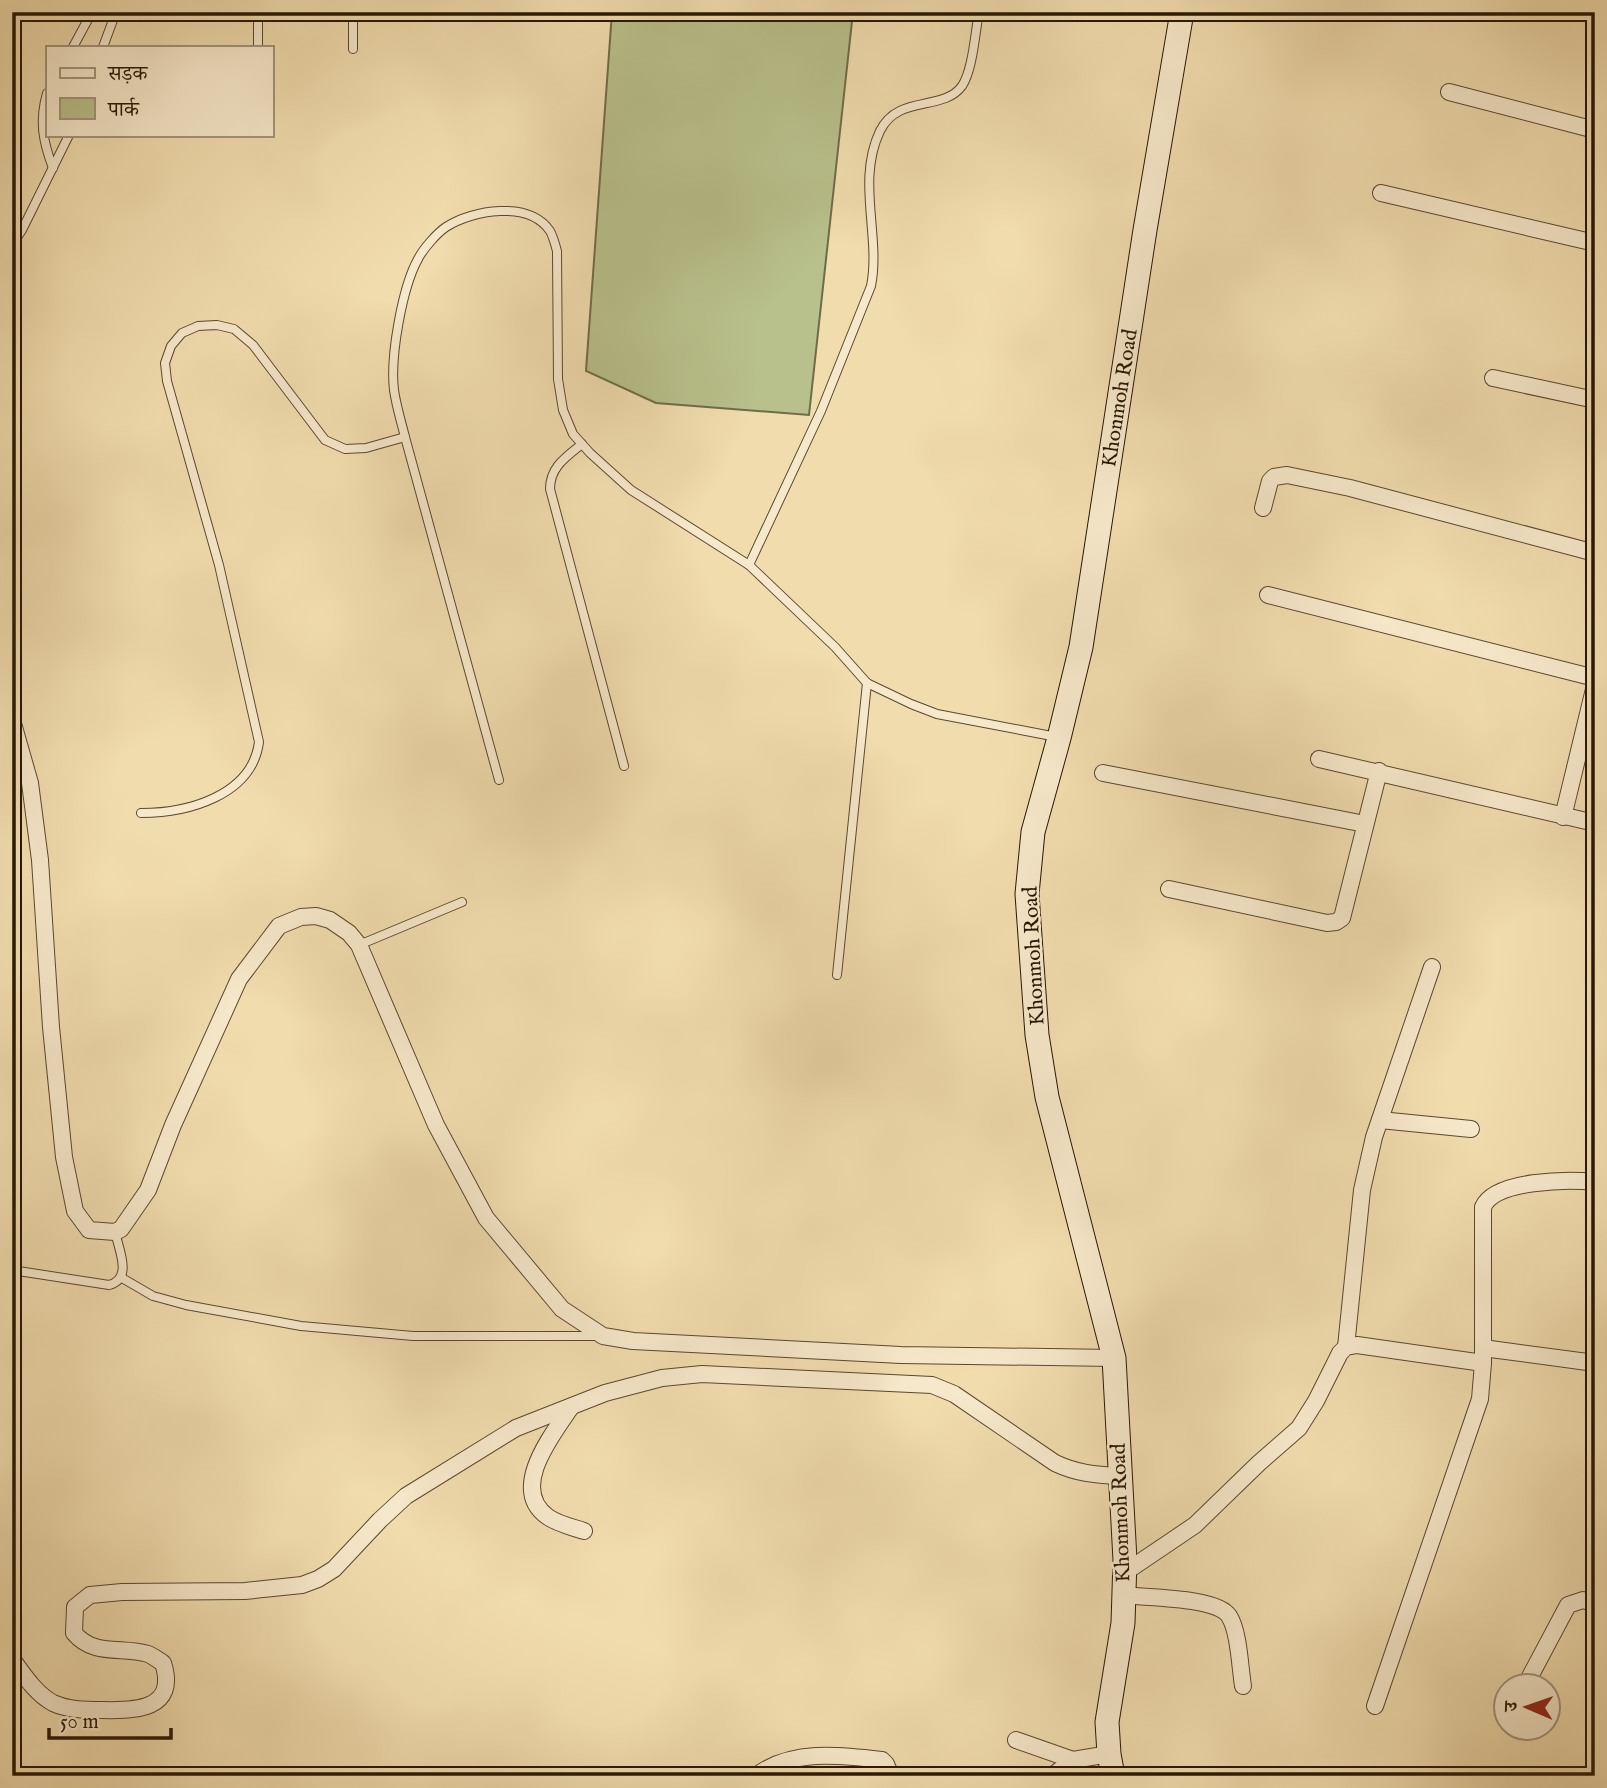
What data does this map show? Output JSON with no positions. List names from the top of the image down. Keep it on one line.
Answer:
{"streets":{"main road":["Khonmoh Road"]},"legend":["सड़क","पार्क"],"scale_bar":"50 m","north":"left"}
